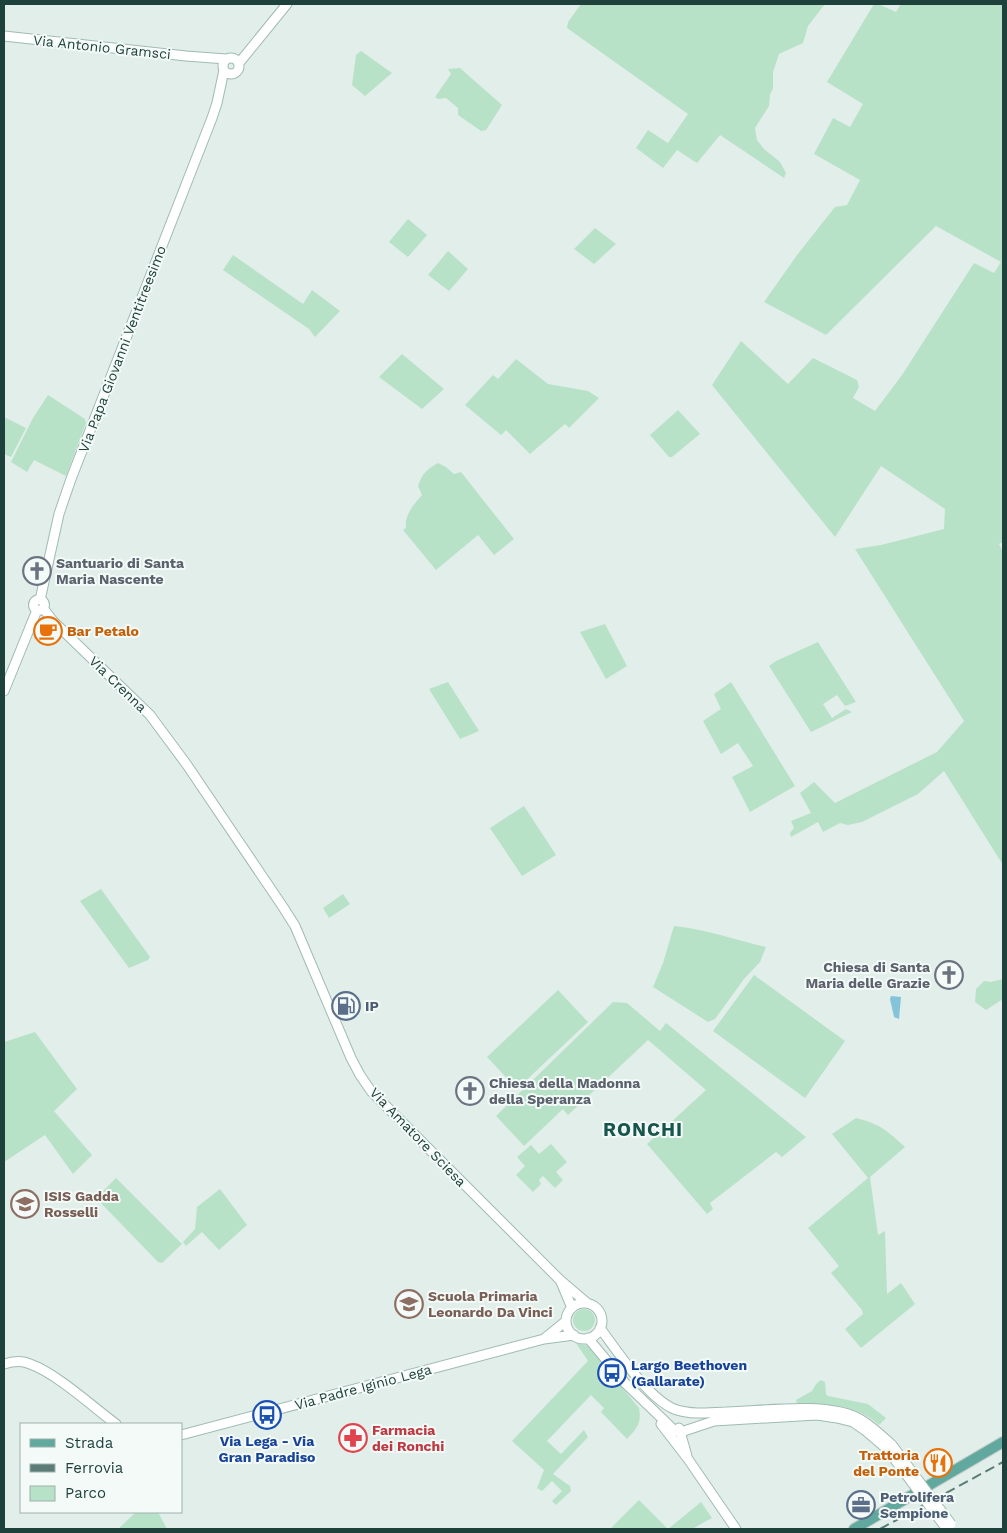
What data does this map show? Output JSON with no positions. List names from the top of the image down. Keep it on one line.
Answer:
{"streets":{"street":["Via Antonio Gramsci","Via Papa Giovanni Ventitreesimo","Via Crenna","Via Amatore Sciesa","Via Padre Iginio Lega"]},"crossings":[["Via Antonio Gramsci","Via Papa Giovanni Ventitreesimo"],["Via Papa Giovanni Ventitreesimo","Via Crenna"],["Via Crenna","Via Amatore Sciesa"],["Via Amatore Sciesa","Via Padre Iginio Lega"]],"districts":["RONCHI"],"places":{"church":["Santuario di Santa Maria Nascente","Chiesa di Santa Maria delle Grazie","Chiesa della Madonna della Speranza"],"cafe":["Bar Petalo"],"fuel station":["IP"],"school or university":["ISIS Gadda Rosselli","Scuola Primaria Leonardo Da Vinci"],"bus stop":["Largo Beethoven (Gallarate)","Via Lega - Via Gran Paradiso"],"pharmacy":["Farmacia dei Ronchi"],"restaurant":["Trattoria del Ponte"],"office":["Petrolifera Sempione"]},"legend":["Strada","Ferrovia","Parco"]}
